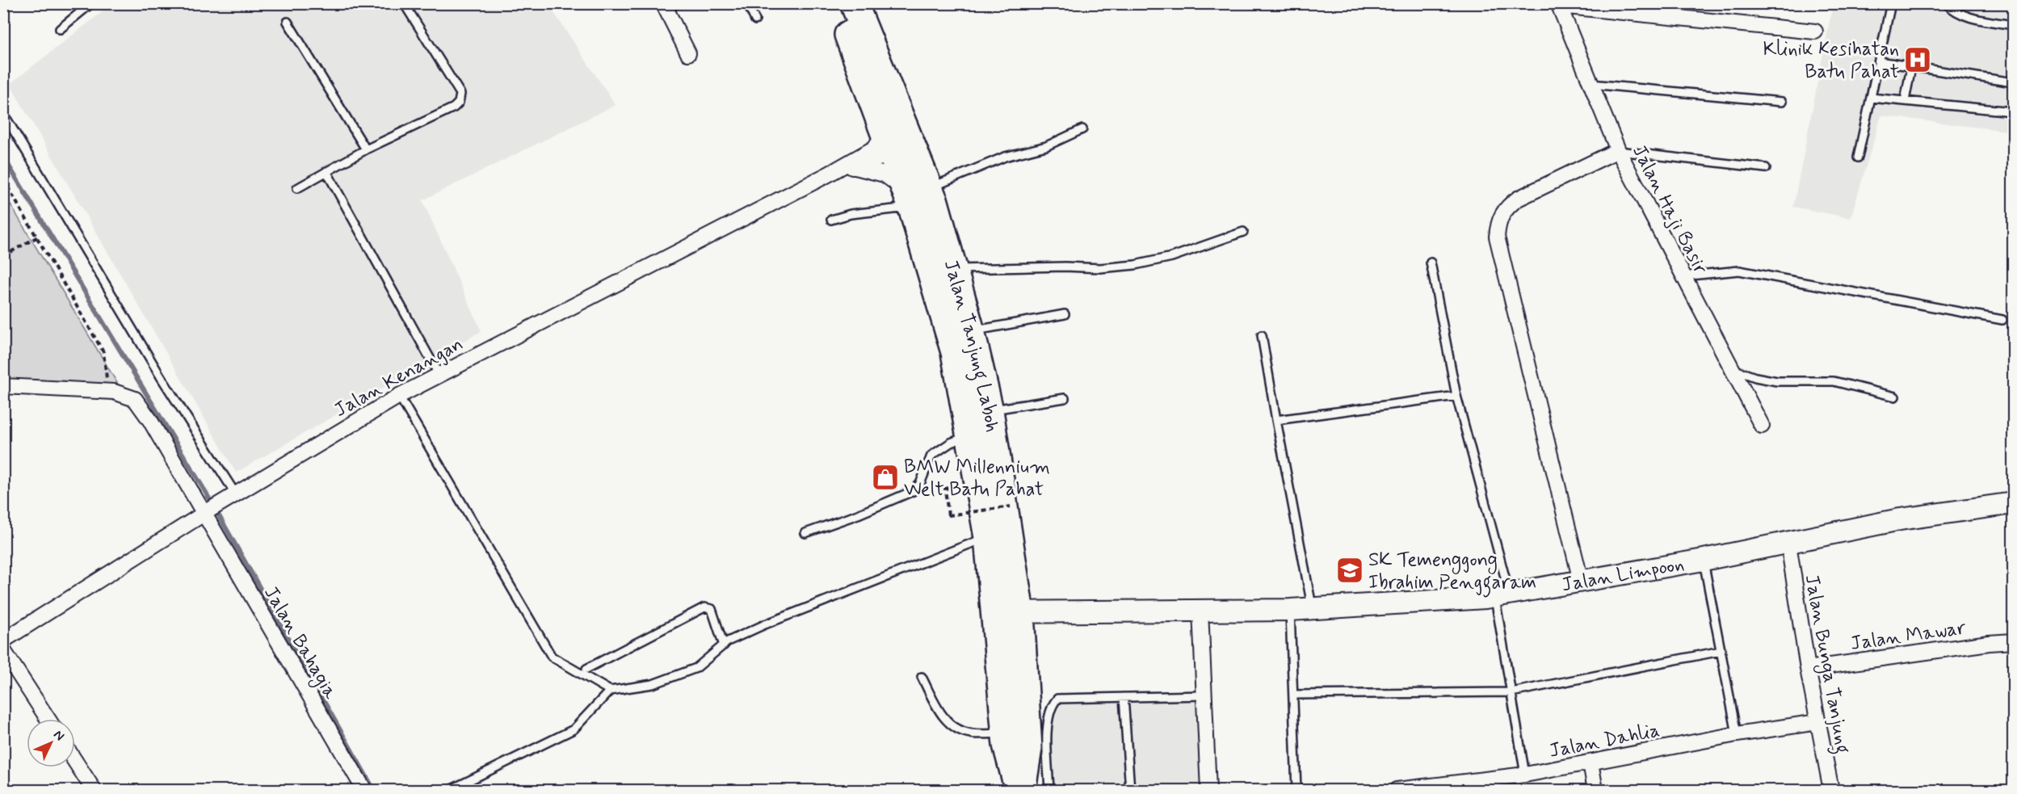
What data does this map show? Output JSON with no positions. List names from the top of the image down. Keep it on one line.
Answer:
{"streets":{"highway":["Jalan Tanjung Laboh"],"street":["Jalan Haji Basir","Jalan Kenangan","Jalan Limpoon","Jalan Mawar","Jalan Bahagia","Jalan Bunga Tanjung","Jalan Dahlia"]},"crossings":[["Jalan Tanjung Laboh","Jalan Kenangan"],["Jalan Tanjung Laboh","Jalan Limpoon"],["Jalan Kenangan","Jalan Bahagia"],["Jalan Limpoon","Jalan Bunga Tanjung"],["Jalan Mawar","Jalan Bunga Tanjung"],["Jalan Bunga Tanjung","Jalan Dahlia"]],"places":{"hospital":["Klinik Kesihatan Batu Pahat"],"shop":["BMW Millennium Welt Batu Pahat"],"school or university":["SK Temenggong Ibrahim Penggaram"]},"north":"top right"}
